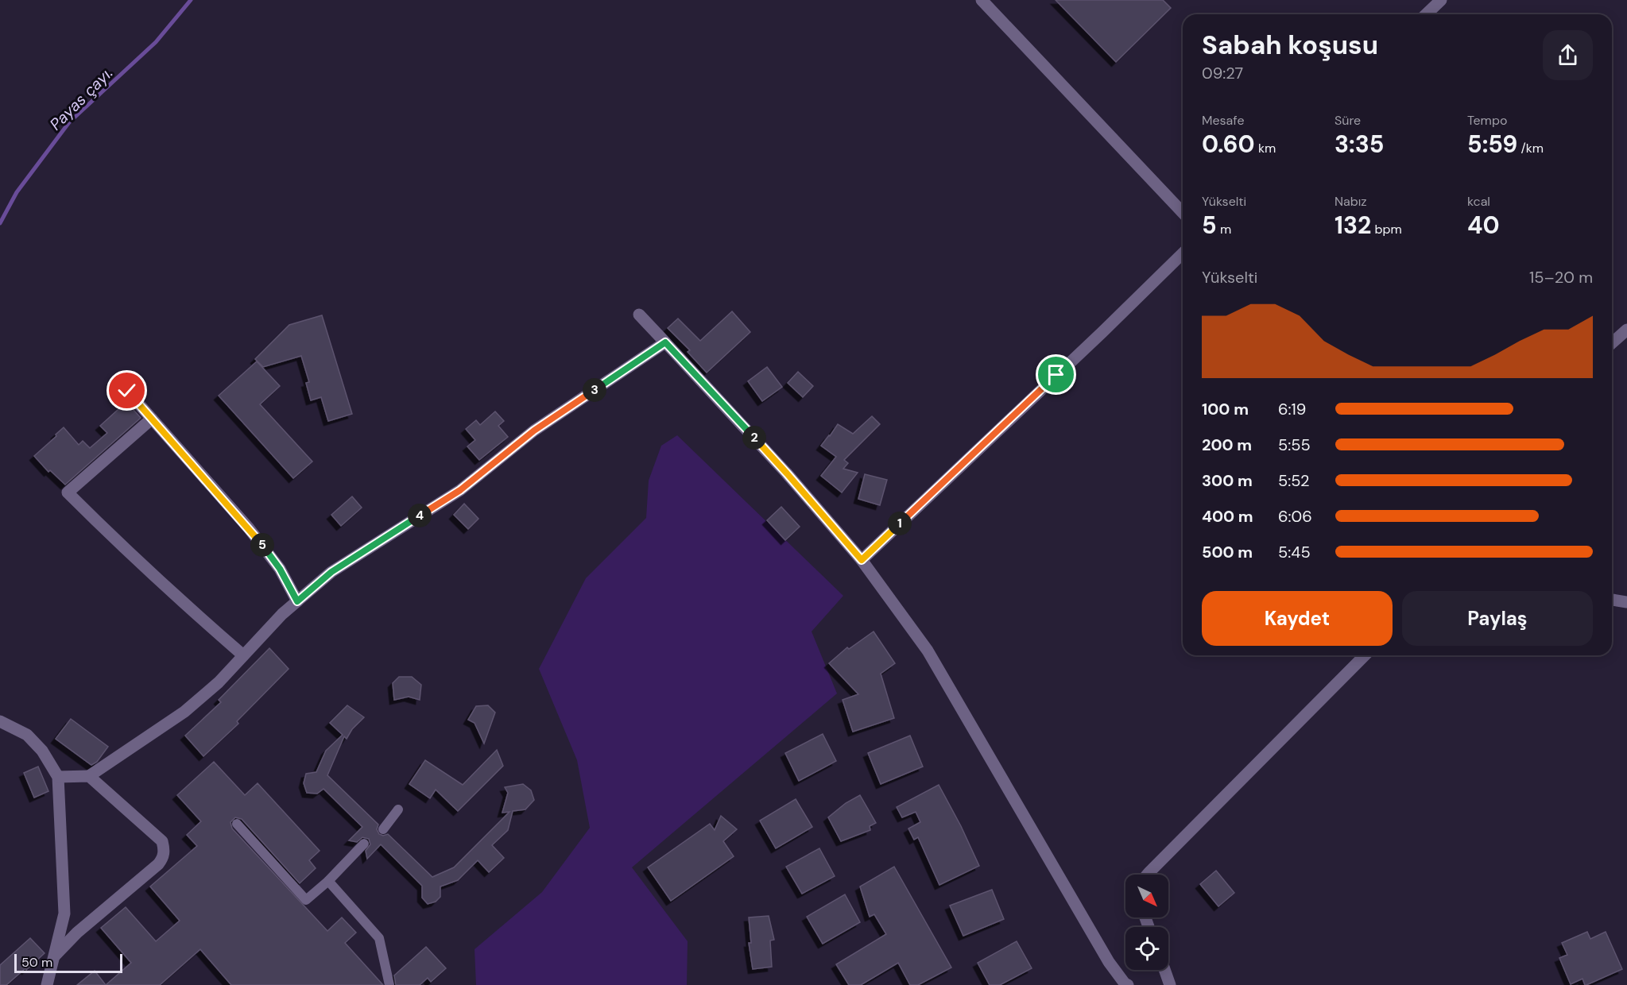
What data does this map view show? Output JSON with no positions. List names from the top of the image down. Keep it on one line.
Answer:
{"water":["Payas çayı."],"scale_bar":"50 m","north":"bottom right","page":{"heading":["Sabah koşusu","09:27"],"stats":[["Mesafe","0.60 km"],["Süre","3:35"],["Tempo","5:59 /km"],["Yükselti","5 m"],["Nabız","132 bpm"],["kcal","40"]],"chart":["Yükselti","15–20 m"],"pins":["3","2","4","1","5"],"list":[{"name":"100 m","note":"6:19"},{"name":"200 m","note":"5:55"},{"name":"300 m","note":"5:52"},{"name":"400 m","note":"6:06"},{"name":"500 m","note":"5:45"}],"buttons":["Kaydet","Paylaş"],"scale":"50 m"}}
